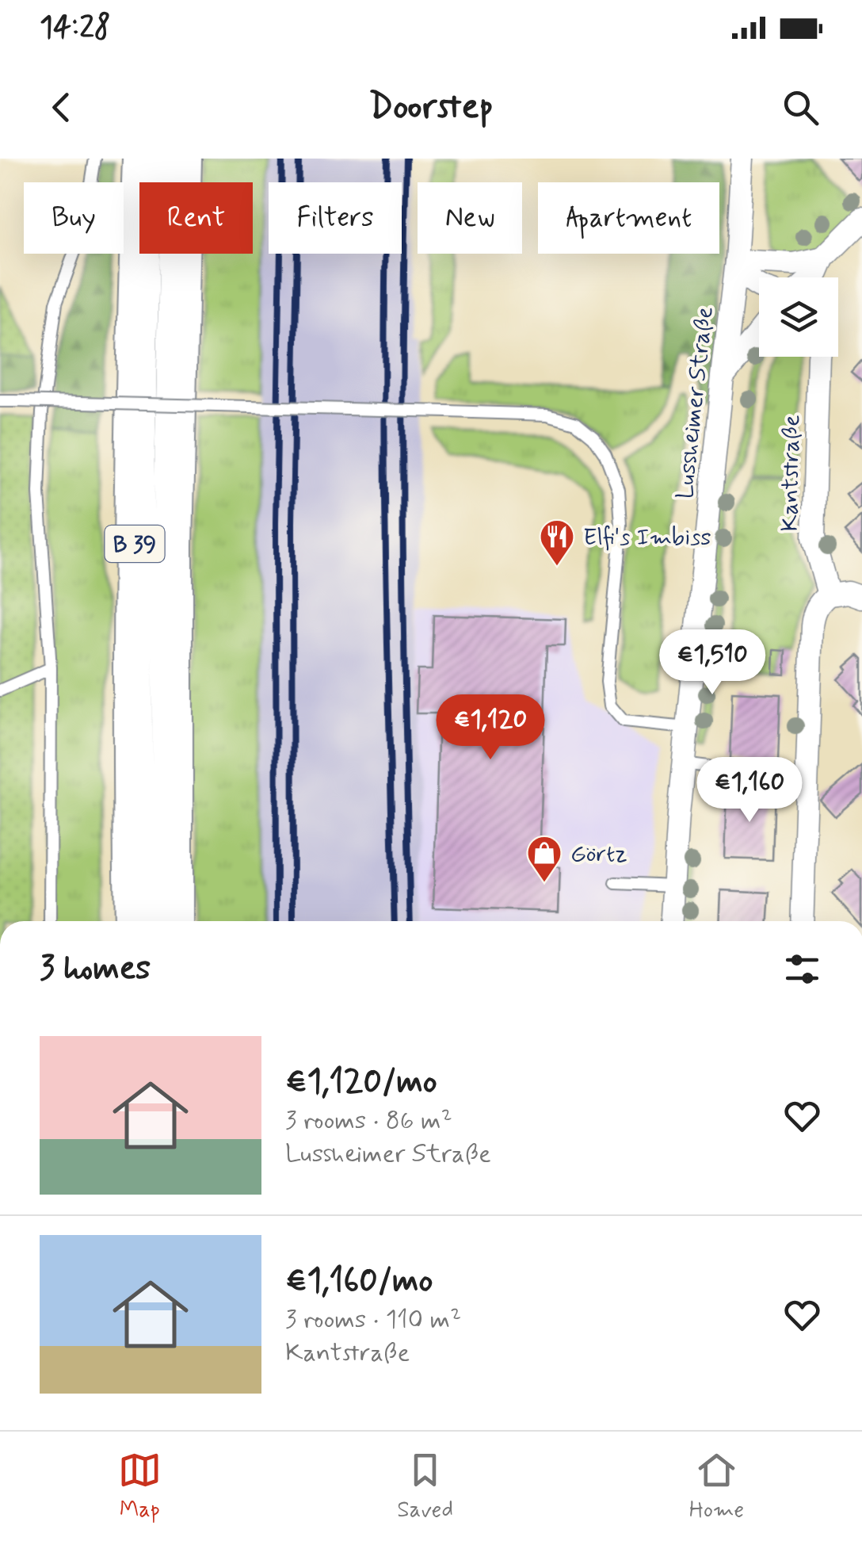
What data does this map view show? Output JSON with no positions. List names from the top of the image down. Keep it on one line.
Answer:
{"streets":{"highway":["B 39"],"street":["Lussheimer Straße","Kantstraße"]},"places":{"restaurant":["Elfi's Imbiss"],"shop":["Görtz"]},"page":{"status":"14:28","header":"Doorstep","chip":["Buy","Rent","Filters","New","Apartment"],"price":["€1,510","€1,120","€1,160"],"heading":"3 homes","list":[{"name":"€1,120/mo","note":"3 rooms · 86 m² · Lussheimer Straße"},{"name":"€1,160/mo","note":"3 rooms · 110 m² · Kantstraße"}],"tabs":["Map","Saved","Home"]}}
